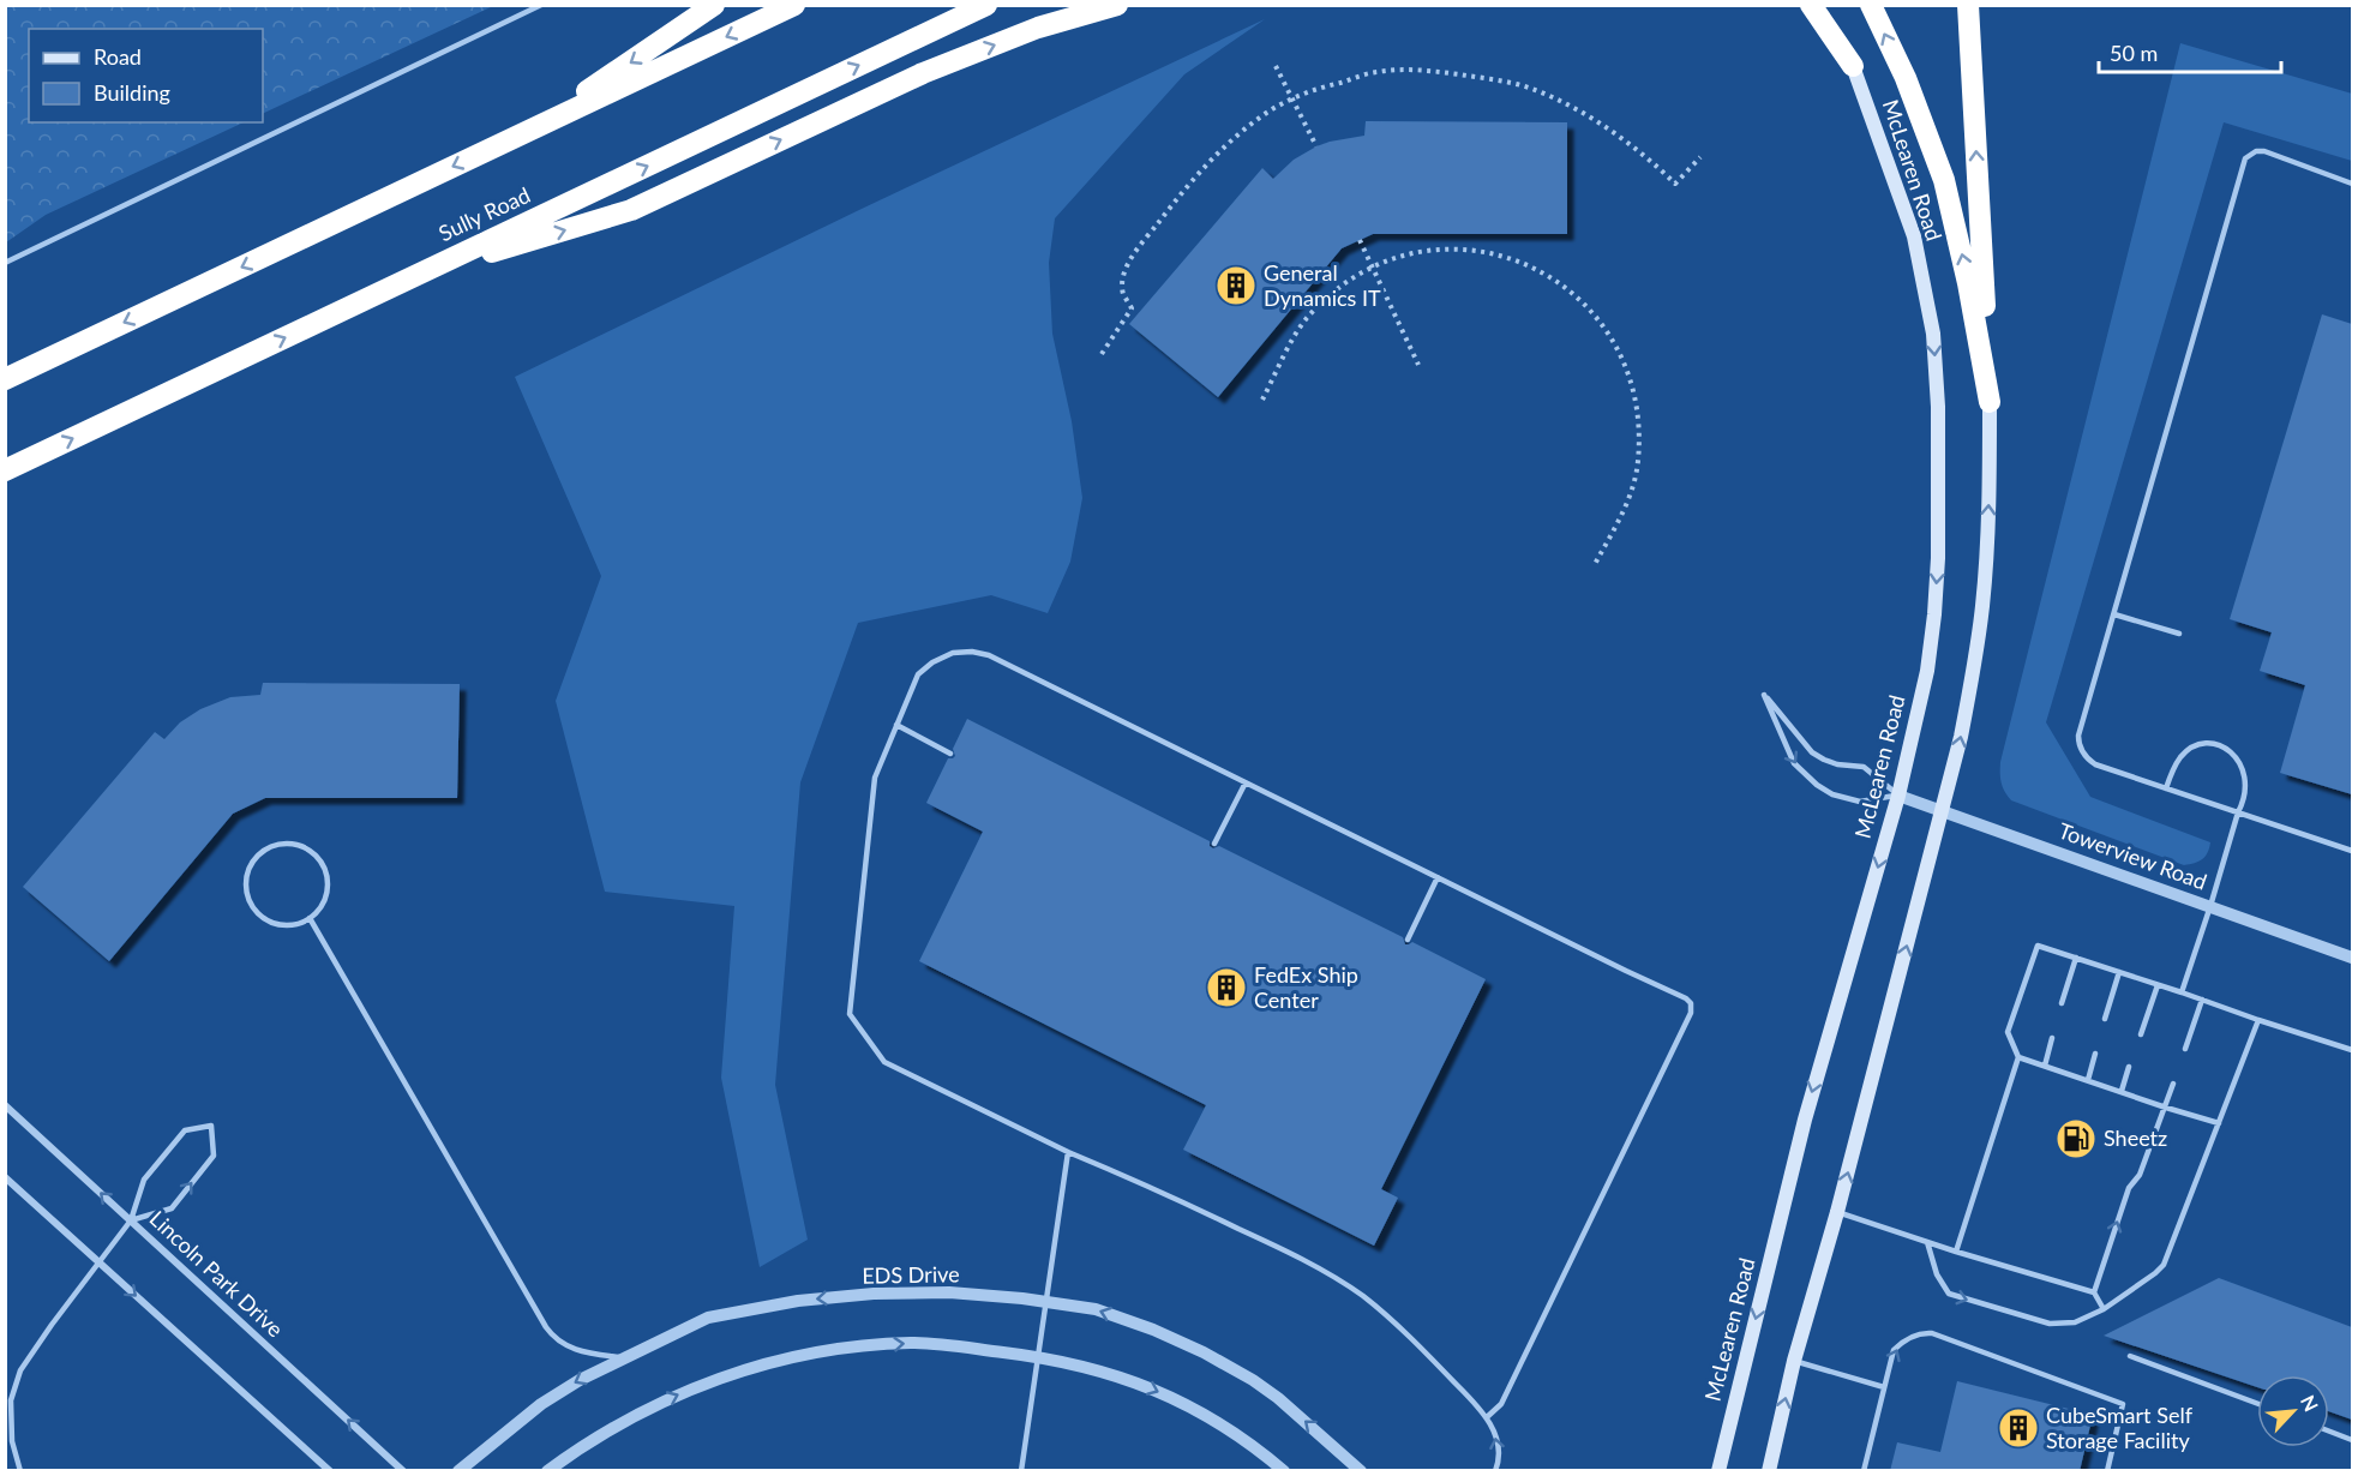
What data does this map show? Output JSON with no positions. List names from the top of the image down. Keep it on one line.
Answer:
{"streets":{"highway":["Sully Road"],"main road":["McLearen Road"],"street":["Towerview Road","Lincoln Park Drive","EDS Drive"]},"crossings":[["McLearen Road","Towerview Road"]],"places":{"building":["General Dynamics IT","FedEx Ship Center","CubeSmart Self Storage Facility"],"fuel station":["Sheetz"]},"legend":["Road","Building"],"scale_bar":"50 m","north":"top right"}
